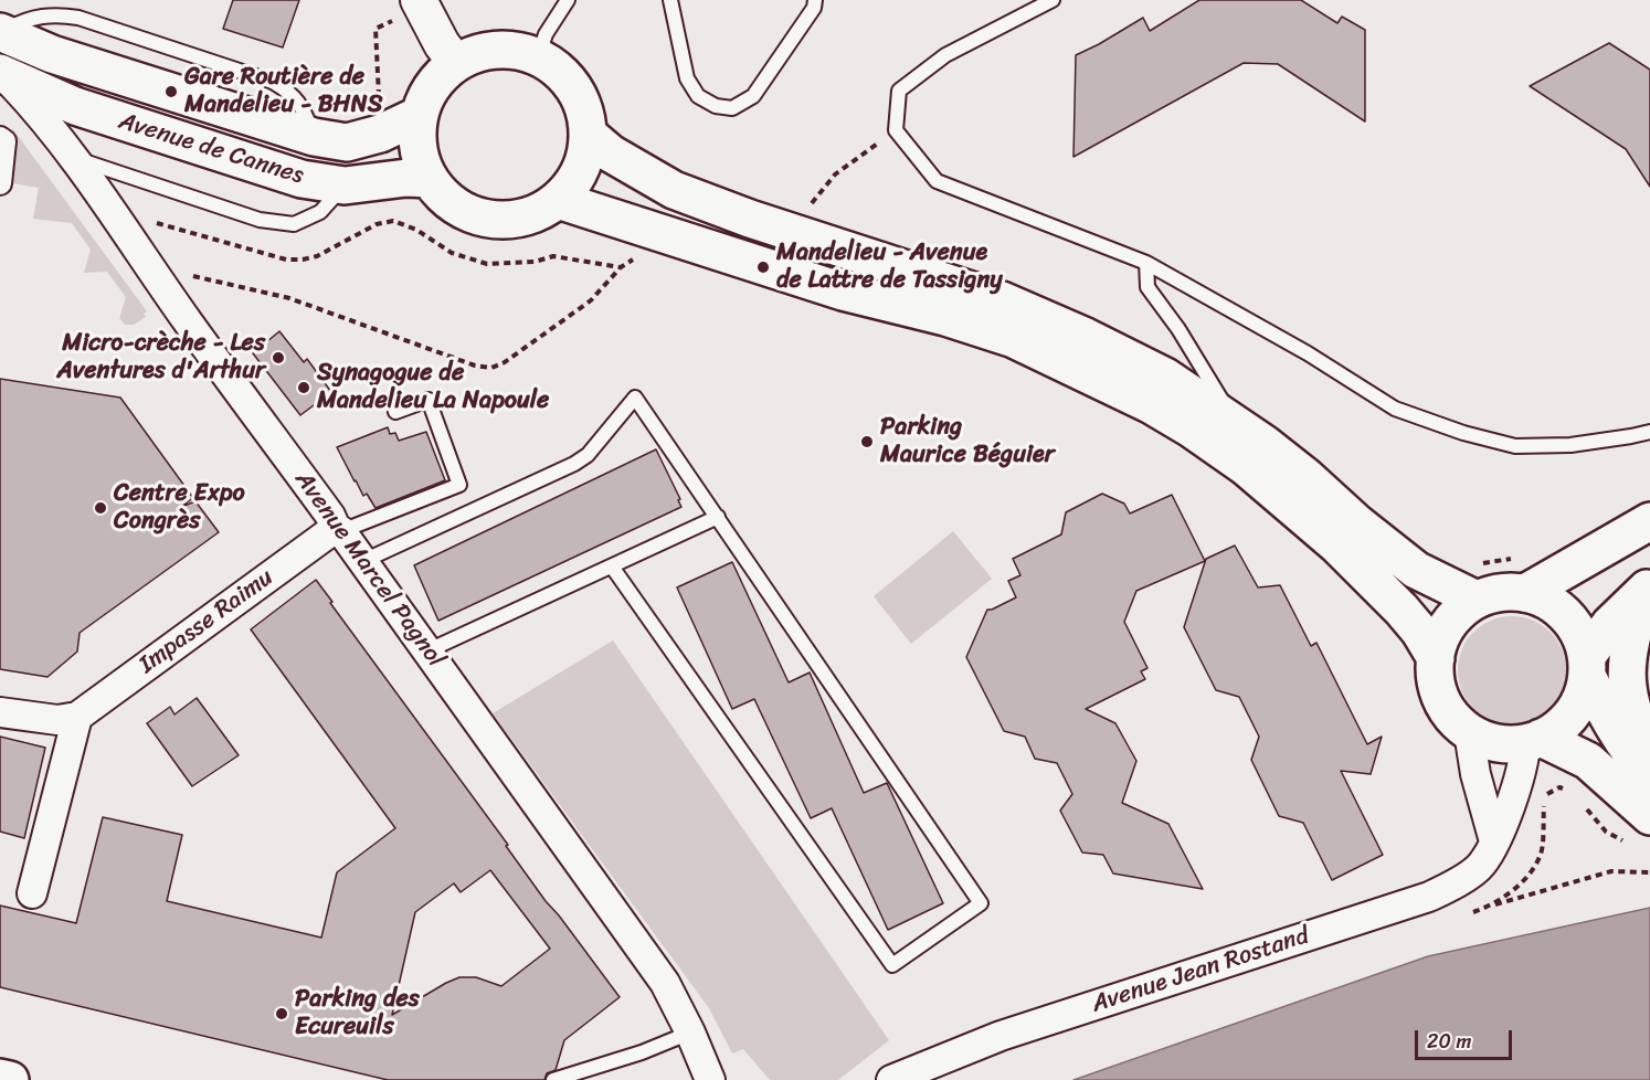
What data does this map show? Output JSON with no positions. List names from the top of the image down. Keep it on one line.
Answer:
{"streets":{"main road":["Avenue de Cannes"],"street":["Avenue Marcel Pagnol","Impasse Raimu","Avenue Jean Rostand"]},"crossings":[["Avenue de Cannes","Avenue Marcel Pagnol"],["Avenue Marcel Pagnol","Impasse Raimu"]],"places":["Gare Routière de Mandelieu - BHNS","Mandelieu - Avenue de Lattre de Tassigny","Micro-crèche - Les Aventures d'Arthur","Synagogue de Mandelieu La Napoule","Parking Maurice Béguier","Centre Expo Congrès","Parking des Ecureuils"],"scale_bar":"20 m"}
